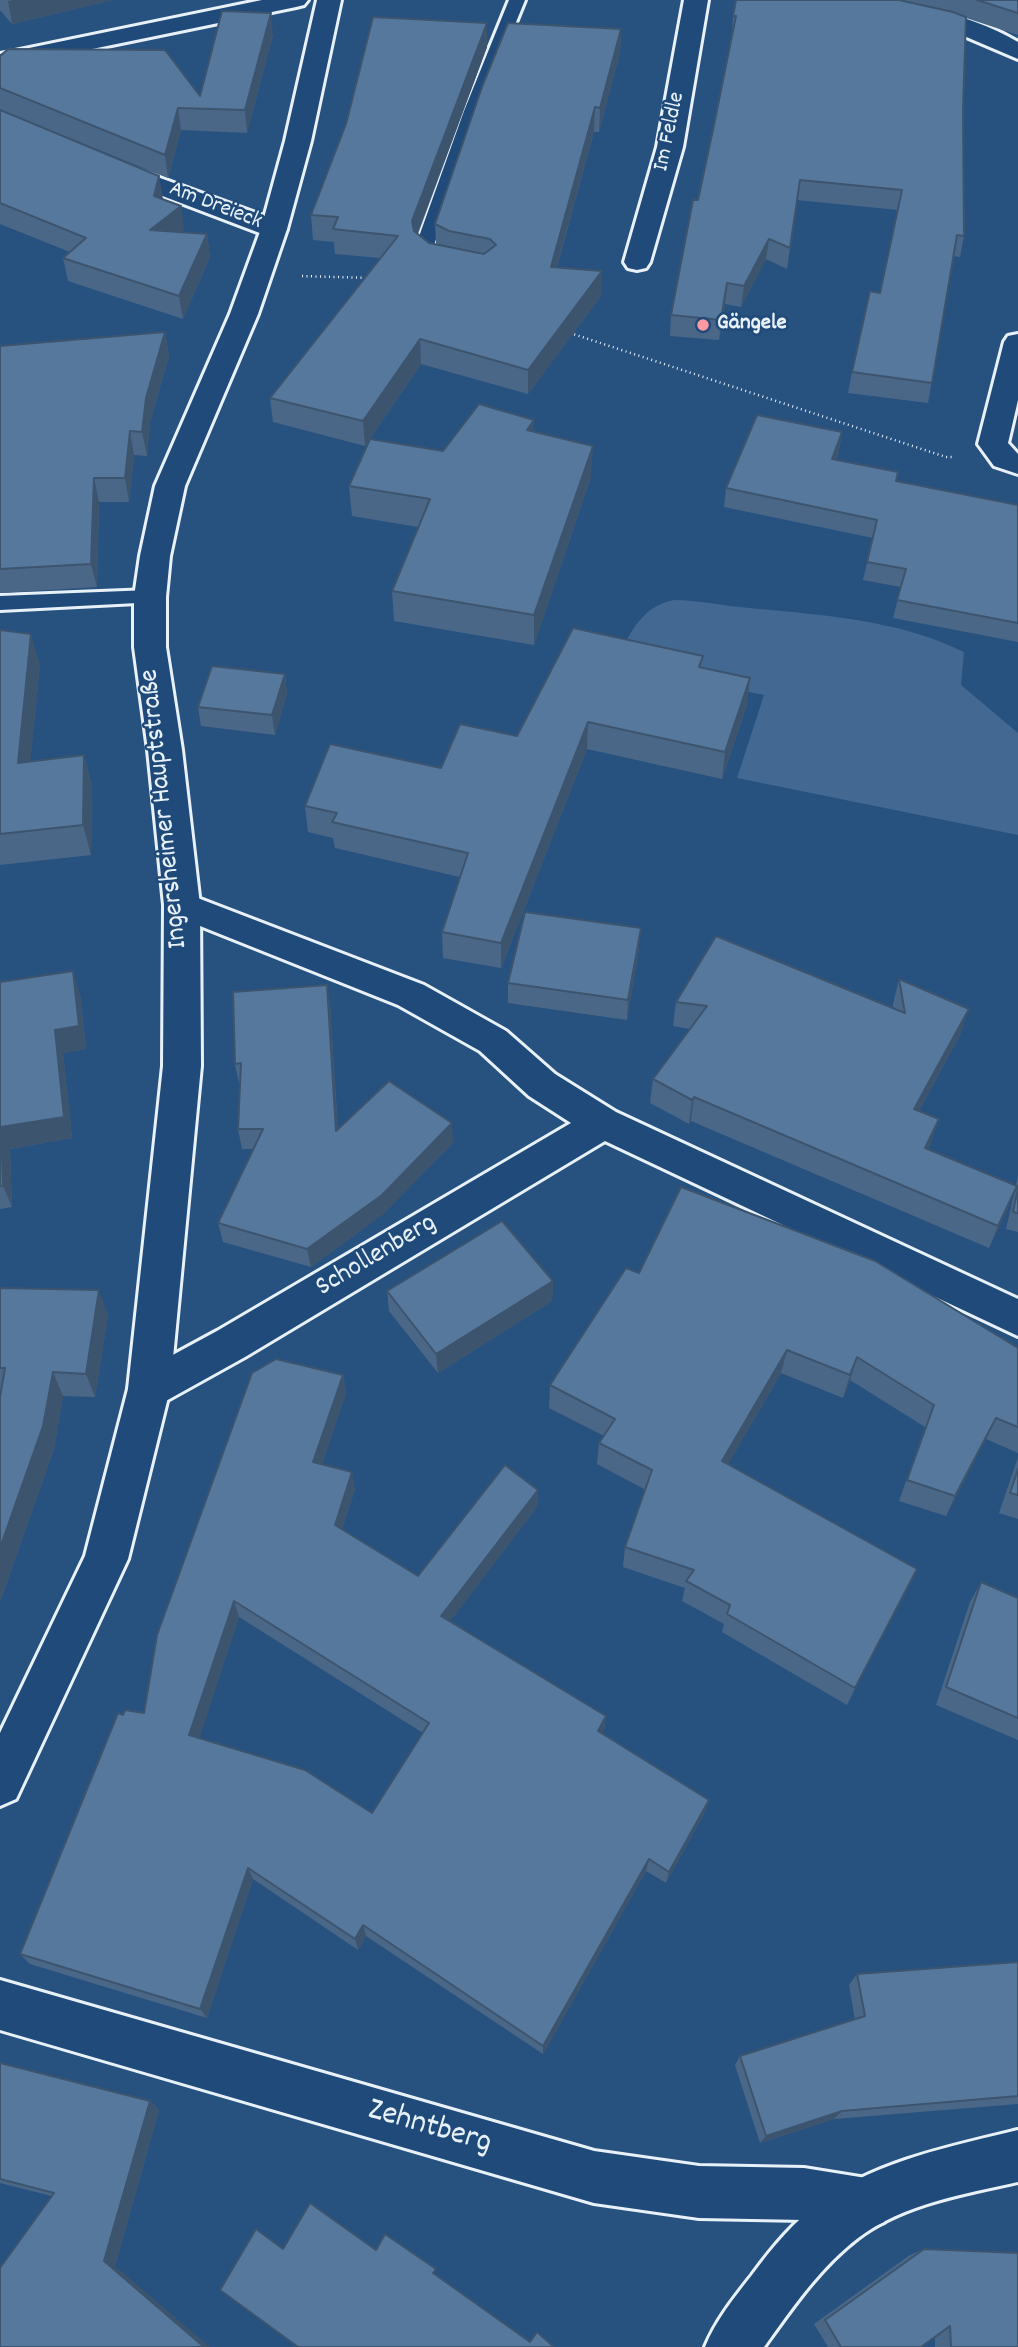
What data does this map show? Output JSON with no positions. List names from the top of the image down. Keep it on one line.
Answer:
{"streets":{"street":["Im Feldle","Am Dreieck","Ingersheimer Hauptstraße","Schollenberg","Zehntberg"]},"crossings":[["Am Dreieck","Ingersheimer Hauptstraße"],["Ingersheimer Hauptstraße","Schollenberg"]],"places":["Gängele"]}
